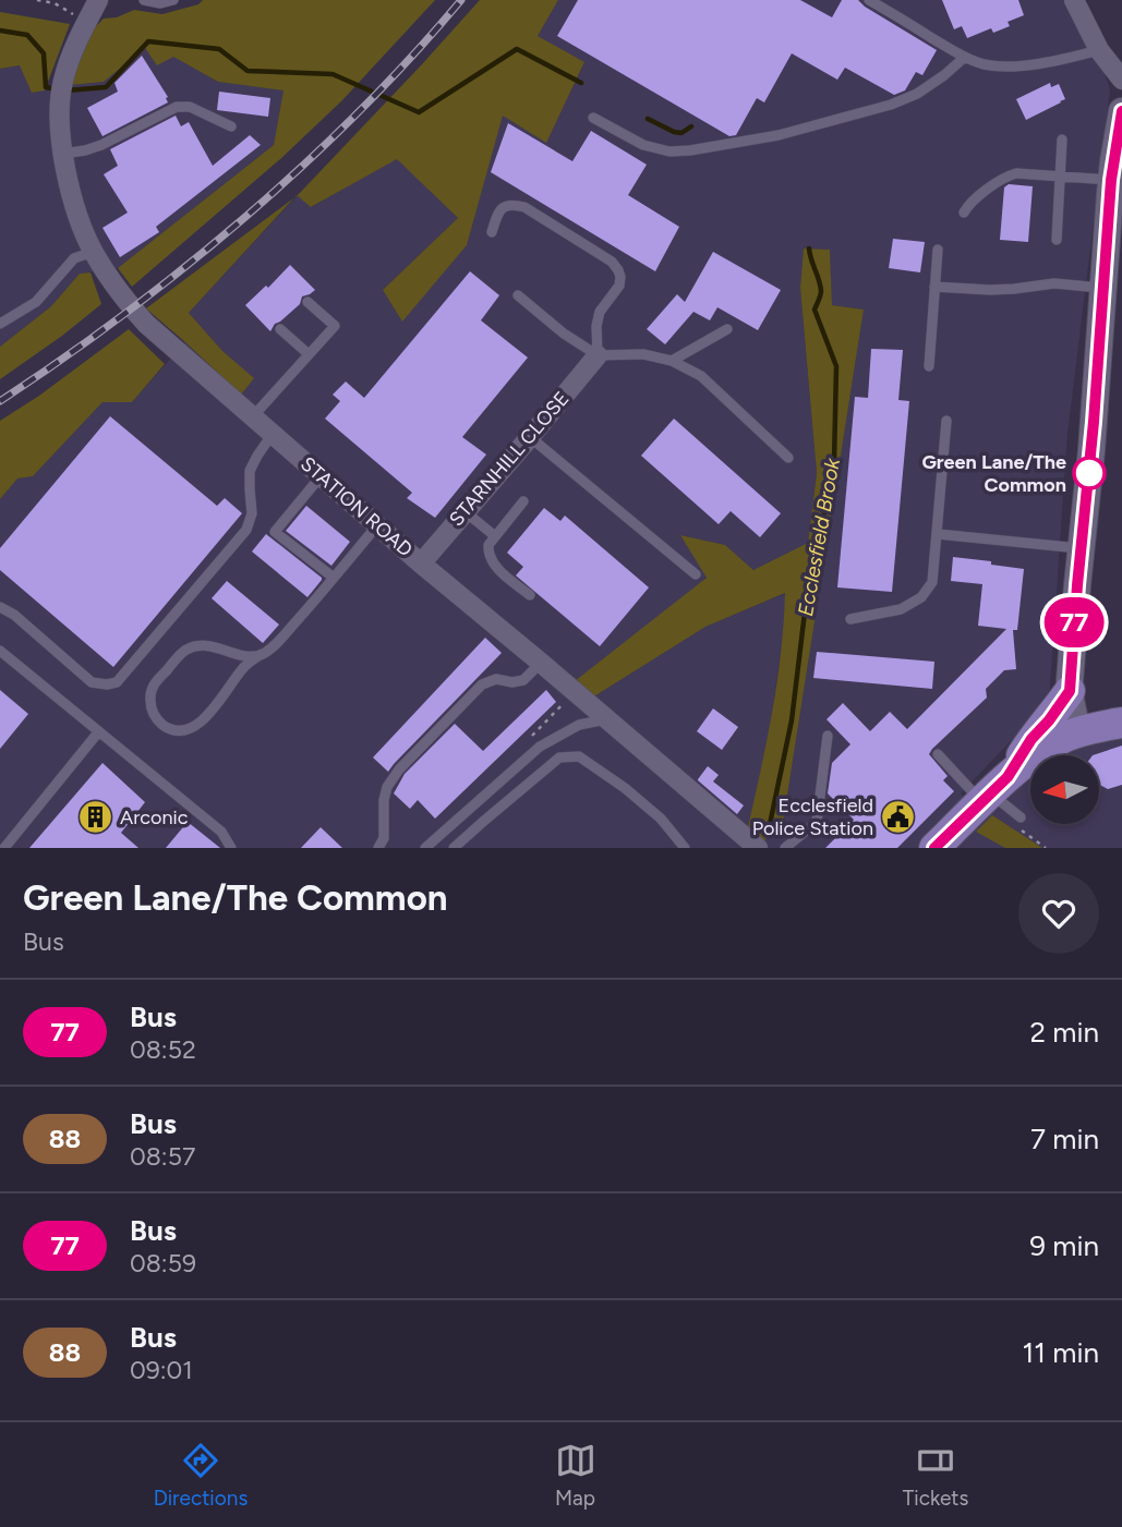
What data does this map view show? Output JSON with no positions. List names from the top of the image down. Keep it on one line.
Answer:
{"streets":{"street":["STARNHILL CLOSE","STATION ROAD"]},"crossings":[["STARNHILL CLOSE","STATION ROAD"]],"water":["Ecclesfield Brook"],"places":{"other":["Green Lane/The Common"],"public building":["Ecclesfield Police Station"],"building":["Arconic"]},"lines":["bus line 77"],"north":"left","page":{"on_map":"77","heading":["Green Lane/The Common","Bus"],"list":[{"mark":"77","name":"Bus","note":"08:52","value":"2 min"},{"mark":"88","name":"Bus","note":"08:57","value":"7 min"},{"mark":"77","name":"Bus","note":"08:59","value":"9 min"},{"mark":"88","name":"Bus","note":"09:01","value":"11 min"}],"tabs":["Directions","Map","Tickets"]}}
